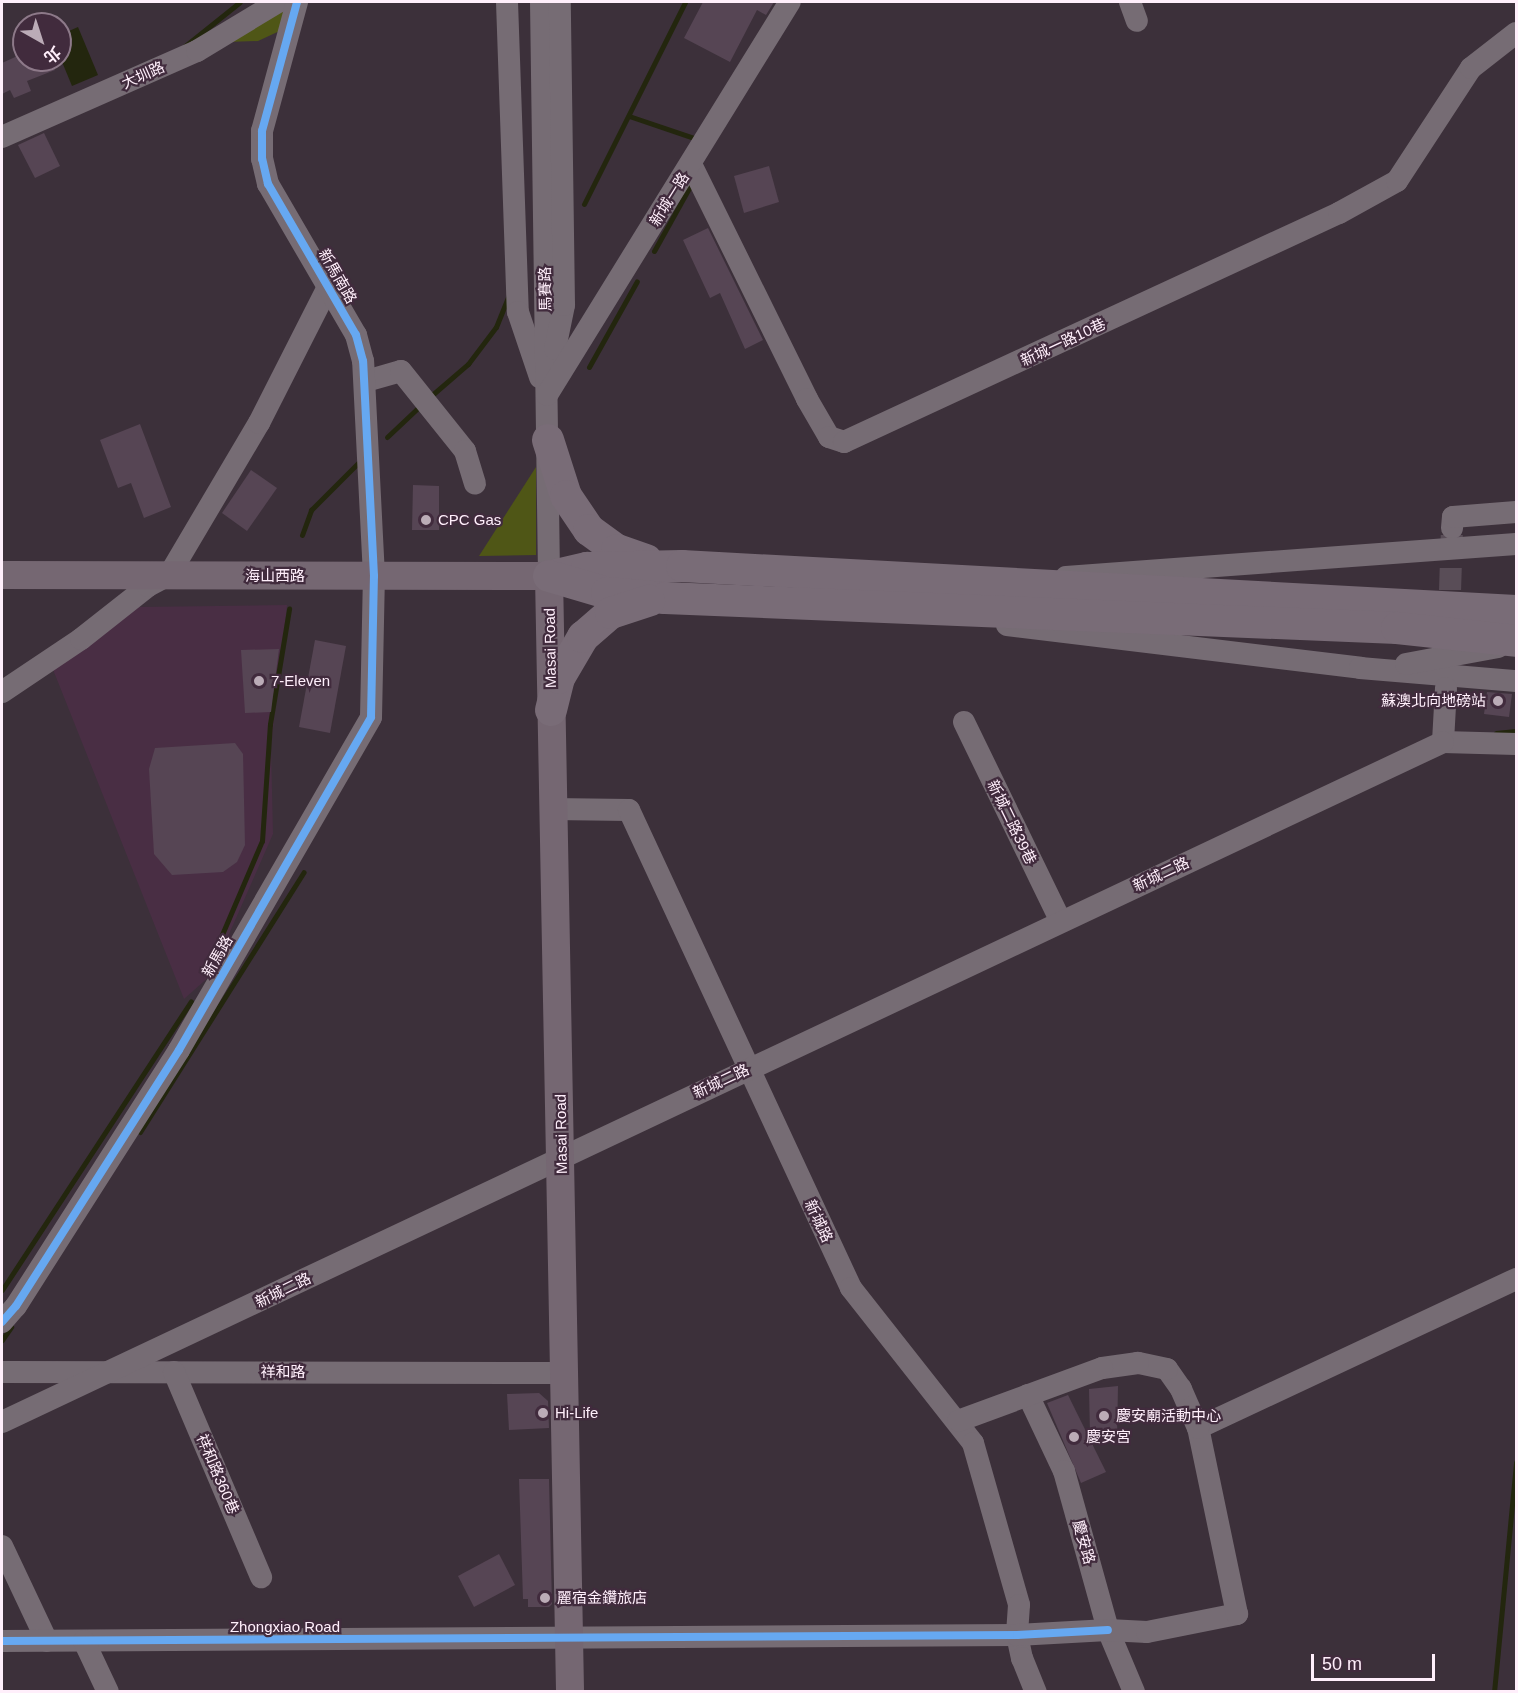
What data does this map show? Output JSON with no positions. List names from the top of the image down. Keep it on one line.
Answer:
{"streets":{"main road":["海山西路","Masai Road"],"street":["大圳路","新城一路","新馬南路","馬賽路","新城一路10巷","新城二路39巷","新城二路","新馬路","新城路","祥和路","祥和路360巷","慶安路","Zhongxiao Road"]},"crossings":[["新城一路","馬賽路"],["新城一路","新城一路10巷"],["新馬南路","海山西路"],["新馬南路","新馬路"],["馬賽路","海山西路"],["馬賽路","Masai Road"],["海山西路","Masai Road"],["海山西路","新馬路"],["Masai Road","新城二路"],["Masai Road","新城路"],["Masai Road","祥和路"],["Masai Road","Zhongxiao Road"],["新城二路39巷","新城二路"],["新城二路","新城路"],["新城二路","祥和路"],["新城路","Zhongxiao Road"],["祥和路","祥和路360巷"],["慶安路","Zhongxiao Road"]],"places":["CPC Gas","7-Eleven","蘇澳北向地磅站","Hi-Life","慶安廟活動中心","慶安宮","麗宿金鑽旅店"],"scale_bar":"50 m","north":"bottom right"}
